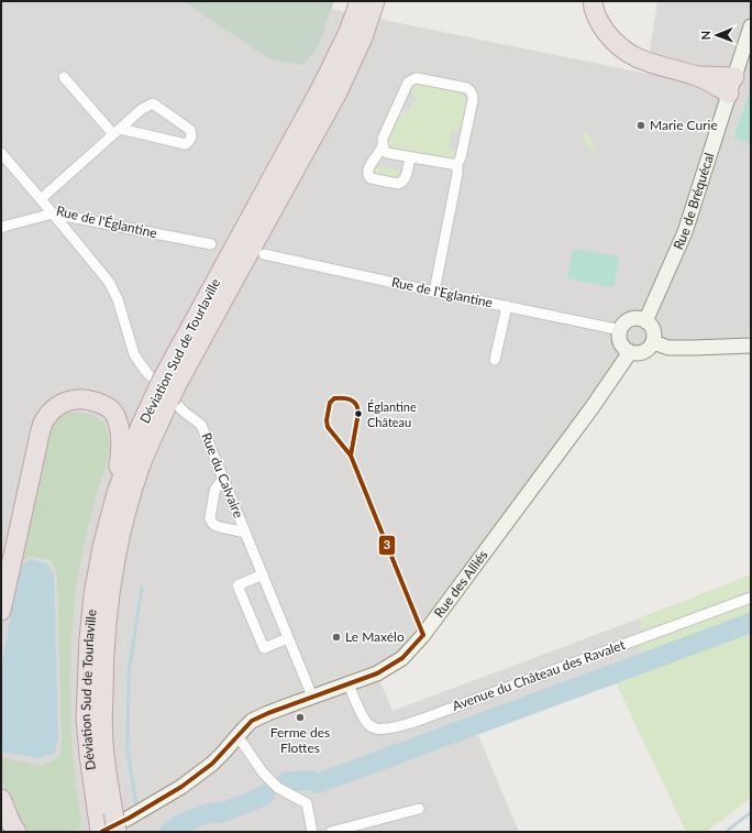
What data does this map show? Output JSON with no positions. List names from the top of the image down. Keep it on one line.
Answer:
{"streets":{"highway":["Déviation Sud de Tourlaville"],"street":["Rue de Bréquécal","Rue de l'Églantine","Rue de l'Eglantine","Rue du Calvaire","Rue des Alliés","Avenue du Château des Ravalet"]},"crossings":[["Rue de Bréquécal","Rue de l'Eglantine"],["Rue de Bréquécal","Rue des Alliés"],["Rue de l'Églantine","Rue du Calvaire"],["Rue de l'Eglantine","Rue des Alliés"],["Déviation Sud de Tourlaville","Rue des Alliés"],["Rue du Calvaire","Rue des Alliés"],["Rue des Alliés","Avenue du Château des Ravalet"]],"places":["Marie Curie","Églantine Château","Le Maxélo","Ferme des Flottes"],"lines":["transit line 3"],"north":"left"}
